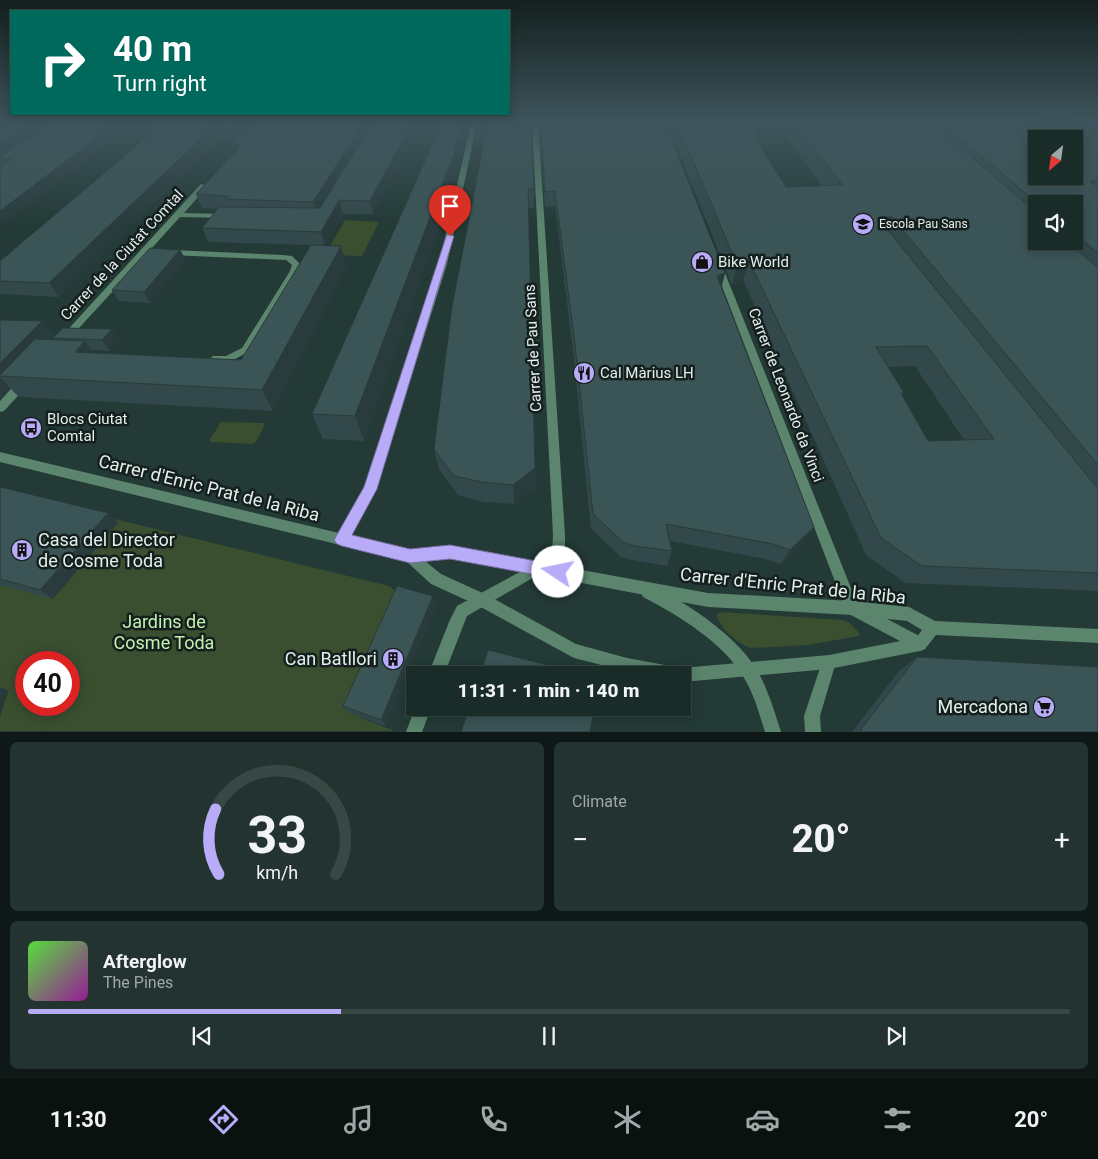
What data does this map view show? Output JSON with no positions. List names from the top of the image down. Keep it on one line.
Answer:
{"streets":{"street":["Carrer de la Ciutat Comtal","Carrer de Pau Sans","Carrer de Leonardo da Vinci","Carrer d'Enric Prat de la Riba"]},"crossings":[["Carrer de Pau Sans","Carrer d'Enric Prat de la Riba"],["Carrer de Leonardo da Vinci","Carrer d'Enric Prat de la Riba"]],"parks":["Jardins de Cosme Toda"],"places":{"school or university":["Escola Pau Sans"],"shop":["Bike World"],"restaurant":["Cal Màrius LH"],"bus stop":["Blocs Ciutat Comtal"],"building":["Casa del Director de Cosme Toda","Can Batllori"],"supermarket":["Mercadona"]},"north":"bottom left","page":{"turn":["40 m","Turn right"],"limit":"40","trip":"11:31 · 1 min · 140 m","tile":"Climate","heat":["−","20°","+"],"song":["Afterglow","The Pines"],"tabs":["11:30","20°"],"gauge":["33","km/h"]}}
